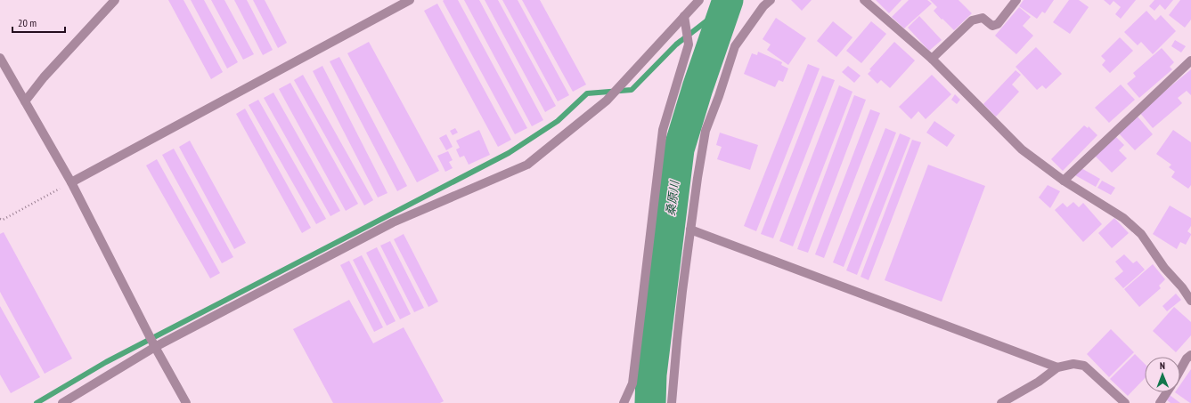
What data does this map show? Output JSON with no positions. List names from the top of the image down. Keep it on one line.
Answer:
{"water":["桑原川"],"scale_bar":"20 m","north":"top"}
